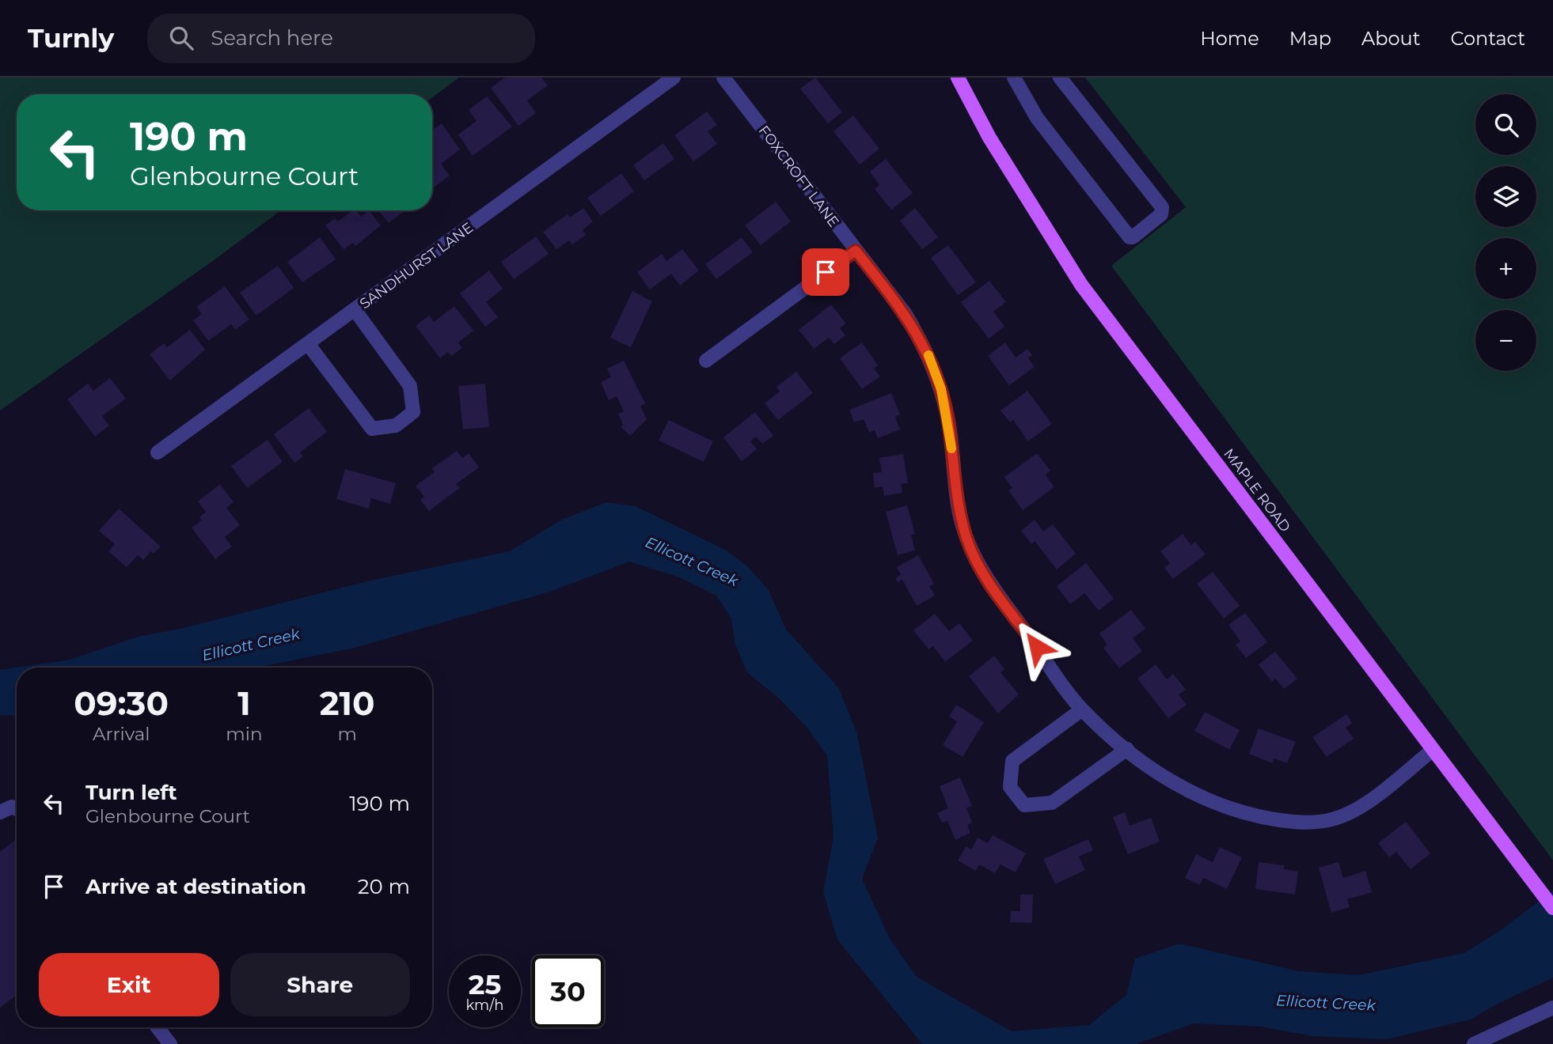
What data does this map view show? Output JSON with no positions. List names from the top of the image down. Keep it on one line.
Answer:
{"streets":{"main road":["MAPLE ROAD"],"street":["FOXCROFT LANE","SANDHURST LANE"]},"crossings":[["FOXCROFT LANE","MAPLE ROAD"]],"water":["Ellicott Creek"],"page":{"header":"Turnly","search":"Search here","nav":["Home","Map","About","Contact"],"map_buttons":["+","−"],"turn":["190 m","Glenbourne Court"],"eta":["09:30","Arrival","1","min","210","m"],"list":[{"name":"Turn left","note":"Glenbourne Court","value":"190 m"},{"name":"Arrive at destination","value":"20 m"}],"buttons":["Exit","Share"],"speed":"25 km/h","limit":"30"}}
